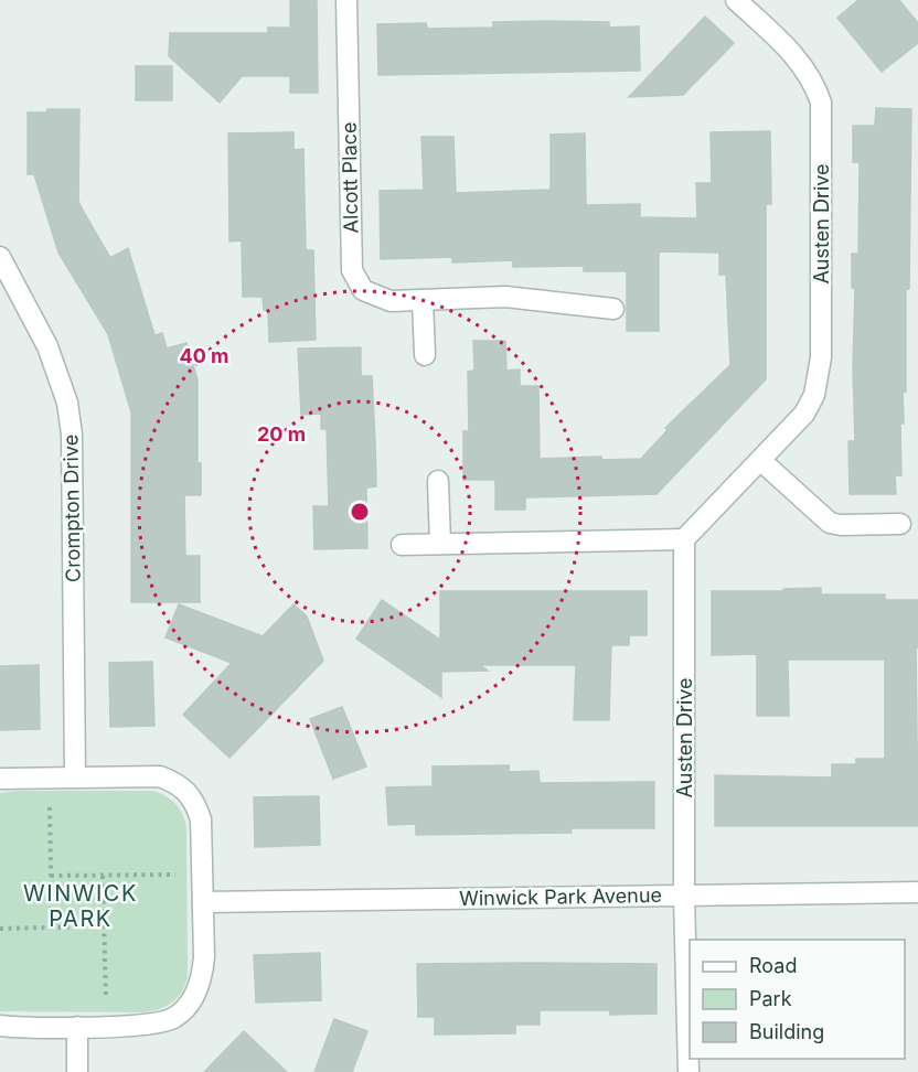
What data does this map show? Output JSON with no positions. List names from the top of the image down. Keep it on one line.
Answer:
{"streets":{"street":["Alcott Place","Austen Drive","Crompton Drive","Winwick Park Avenue"]},"crossings":[["Austen Drive","Winwick Park Avenue"]],"districts":["WINWICK PARK"],"legend":["Road","Park","Building"],"rings":["40 m","20 m"]}
